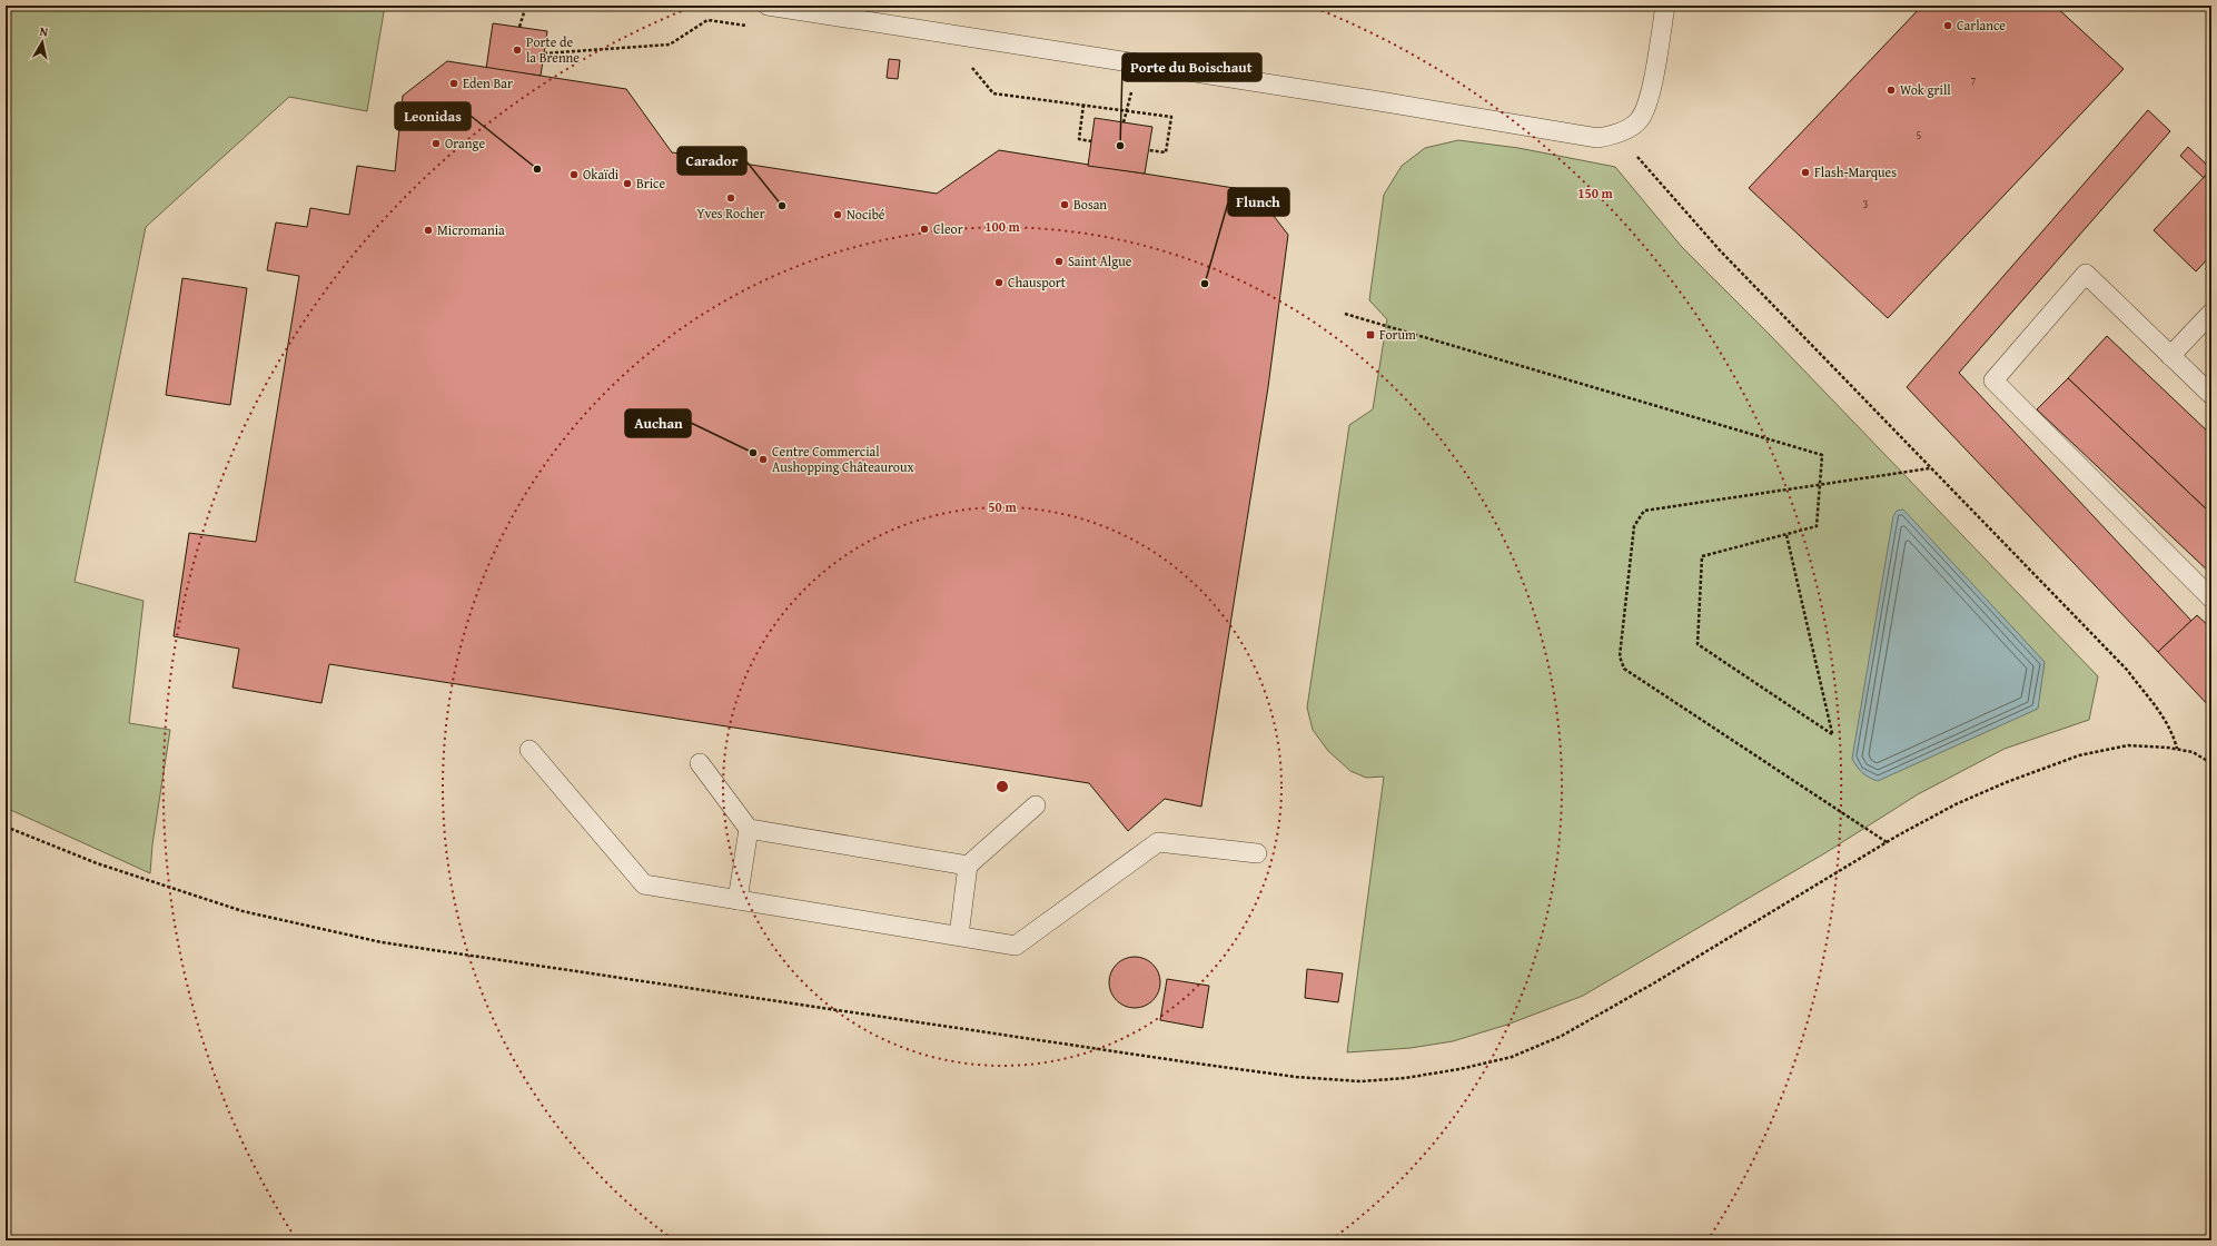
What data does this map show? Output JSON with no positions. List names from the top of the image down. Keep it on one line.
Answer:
{"places":{"other":["Carlance","Porte de la Brenne","Eden Bar","Wok grill","Orange","Porte du Boischaut","Leonidas","Flash-Marques","Okaïdi","Brice","Yves Rocher","Bosan","Carador","Nocibé","Cleor","Micromania","Saint Algue","Chausport","Flunch","Auchan","Centre Commercial Aushopping Châteauroux"],"transit":["Forum"]},"house_numbers":["7","5","3"],"north":"top","rings":["150 m","100 m","50 m"]}
